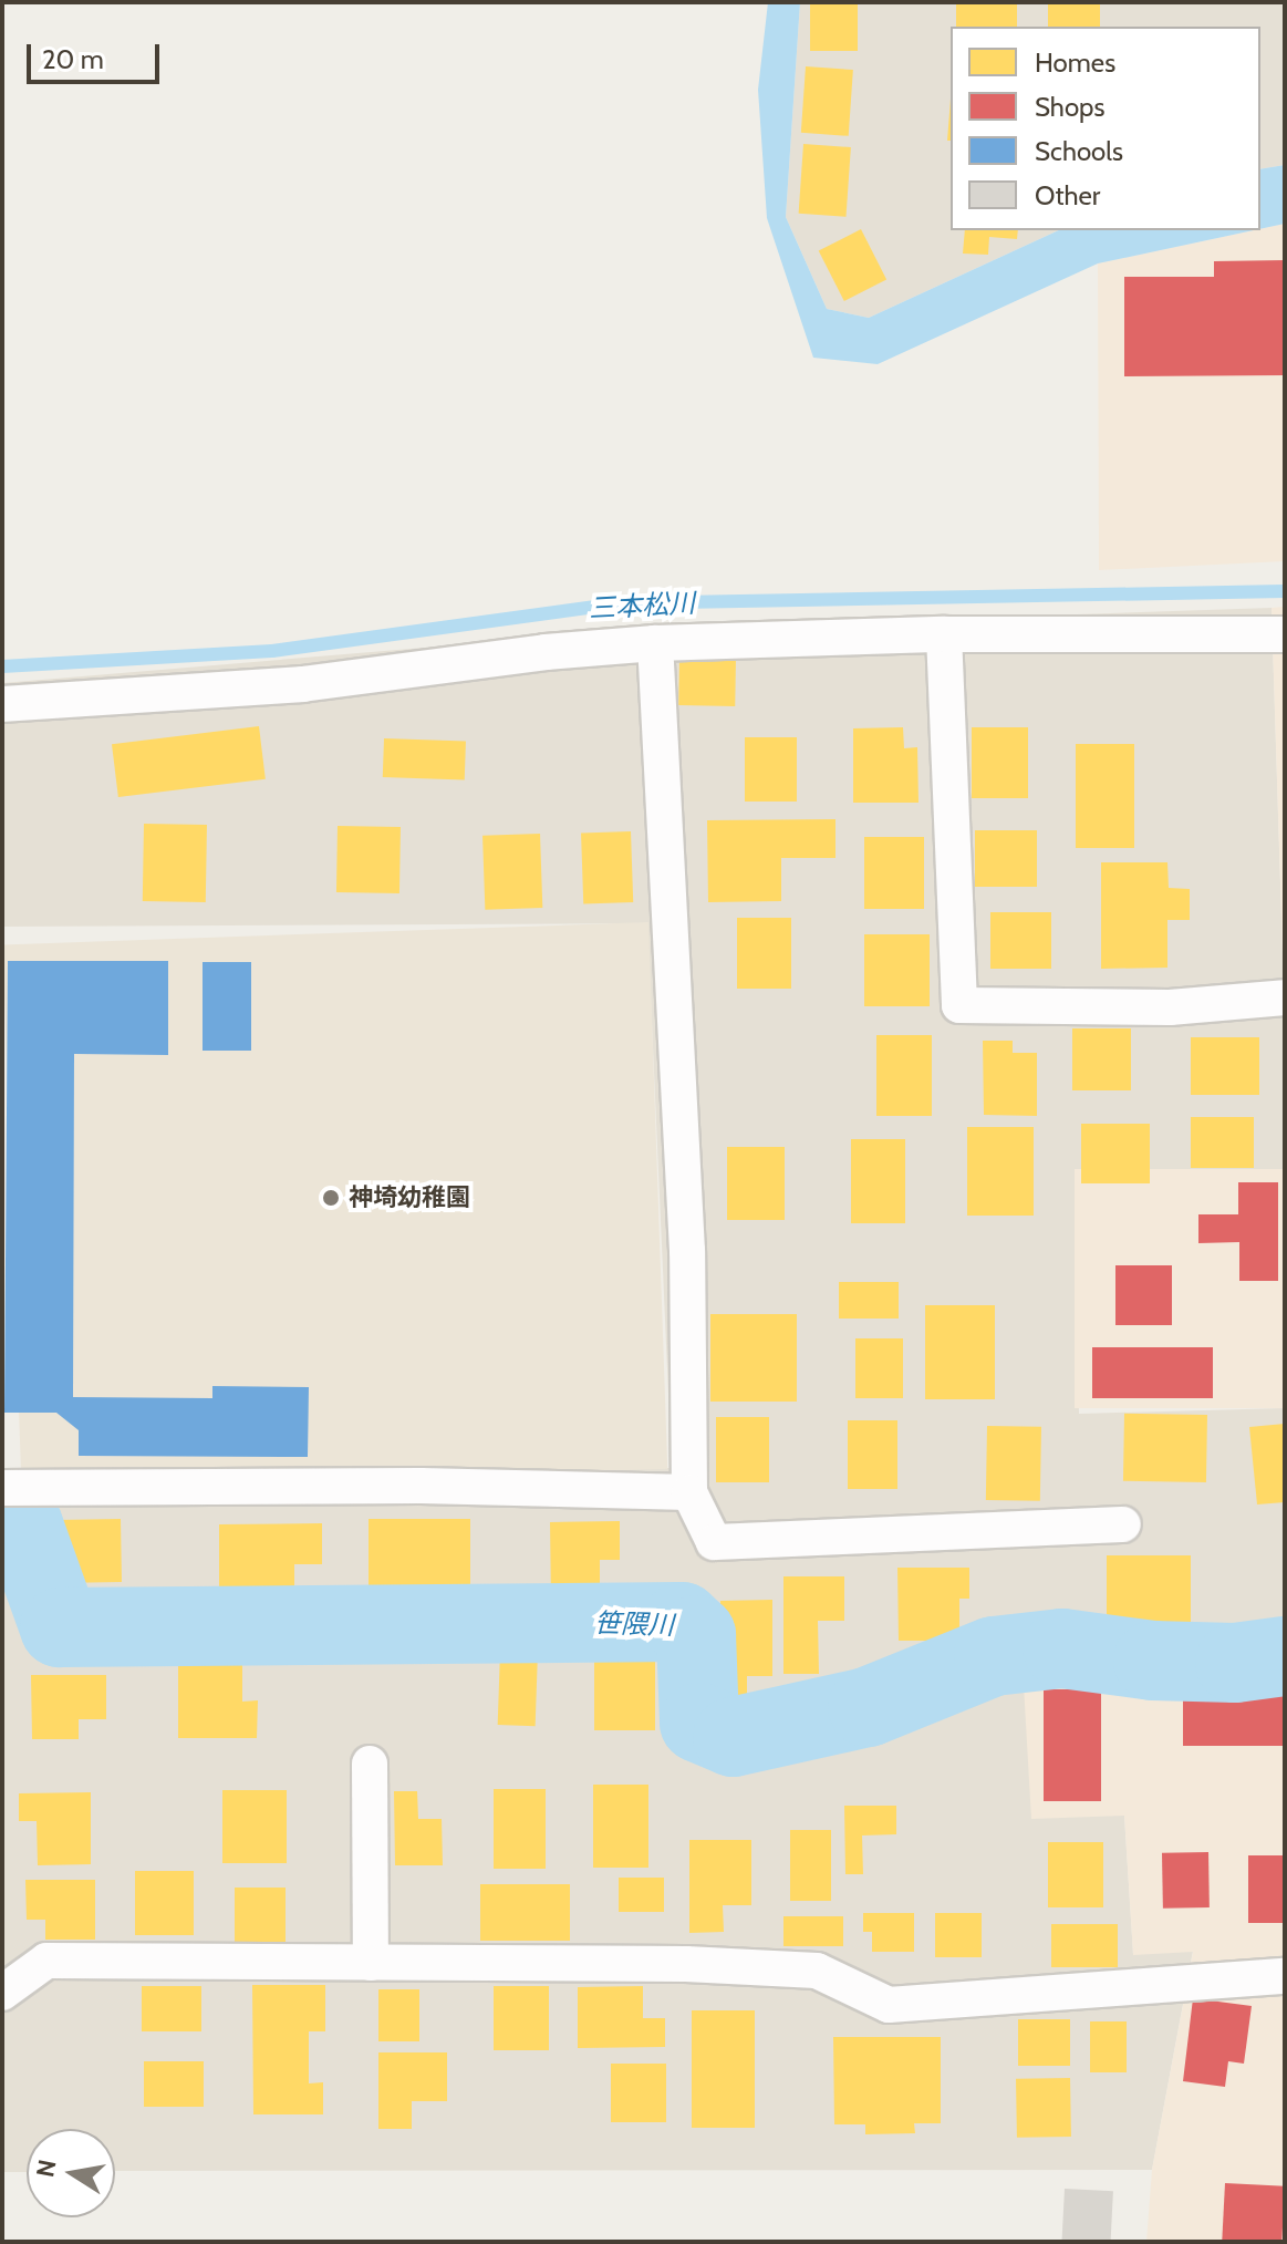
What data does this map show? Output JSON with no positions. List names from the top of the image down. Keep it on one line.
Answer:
{"water":["三本松川","笹隈川"],"places":["神埼幼稚園"],"legend":["Homes","Shops","Schools","Other"],"scale_bar":"20 m","north":"left"}
